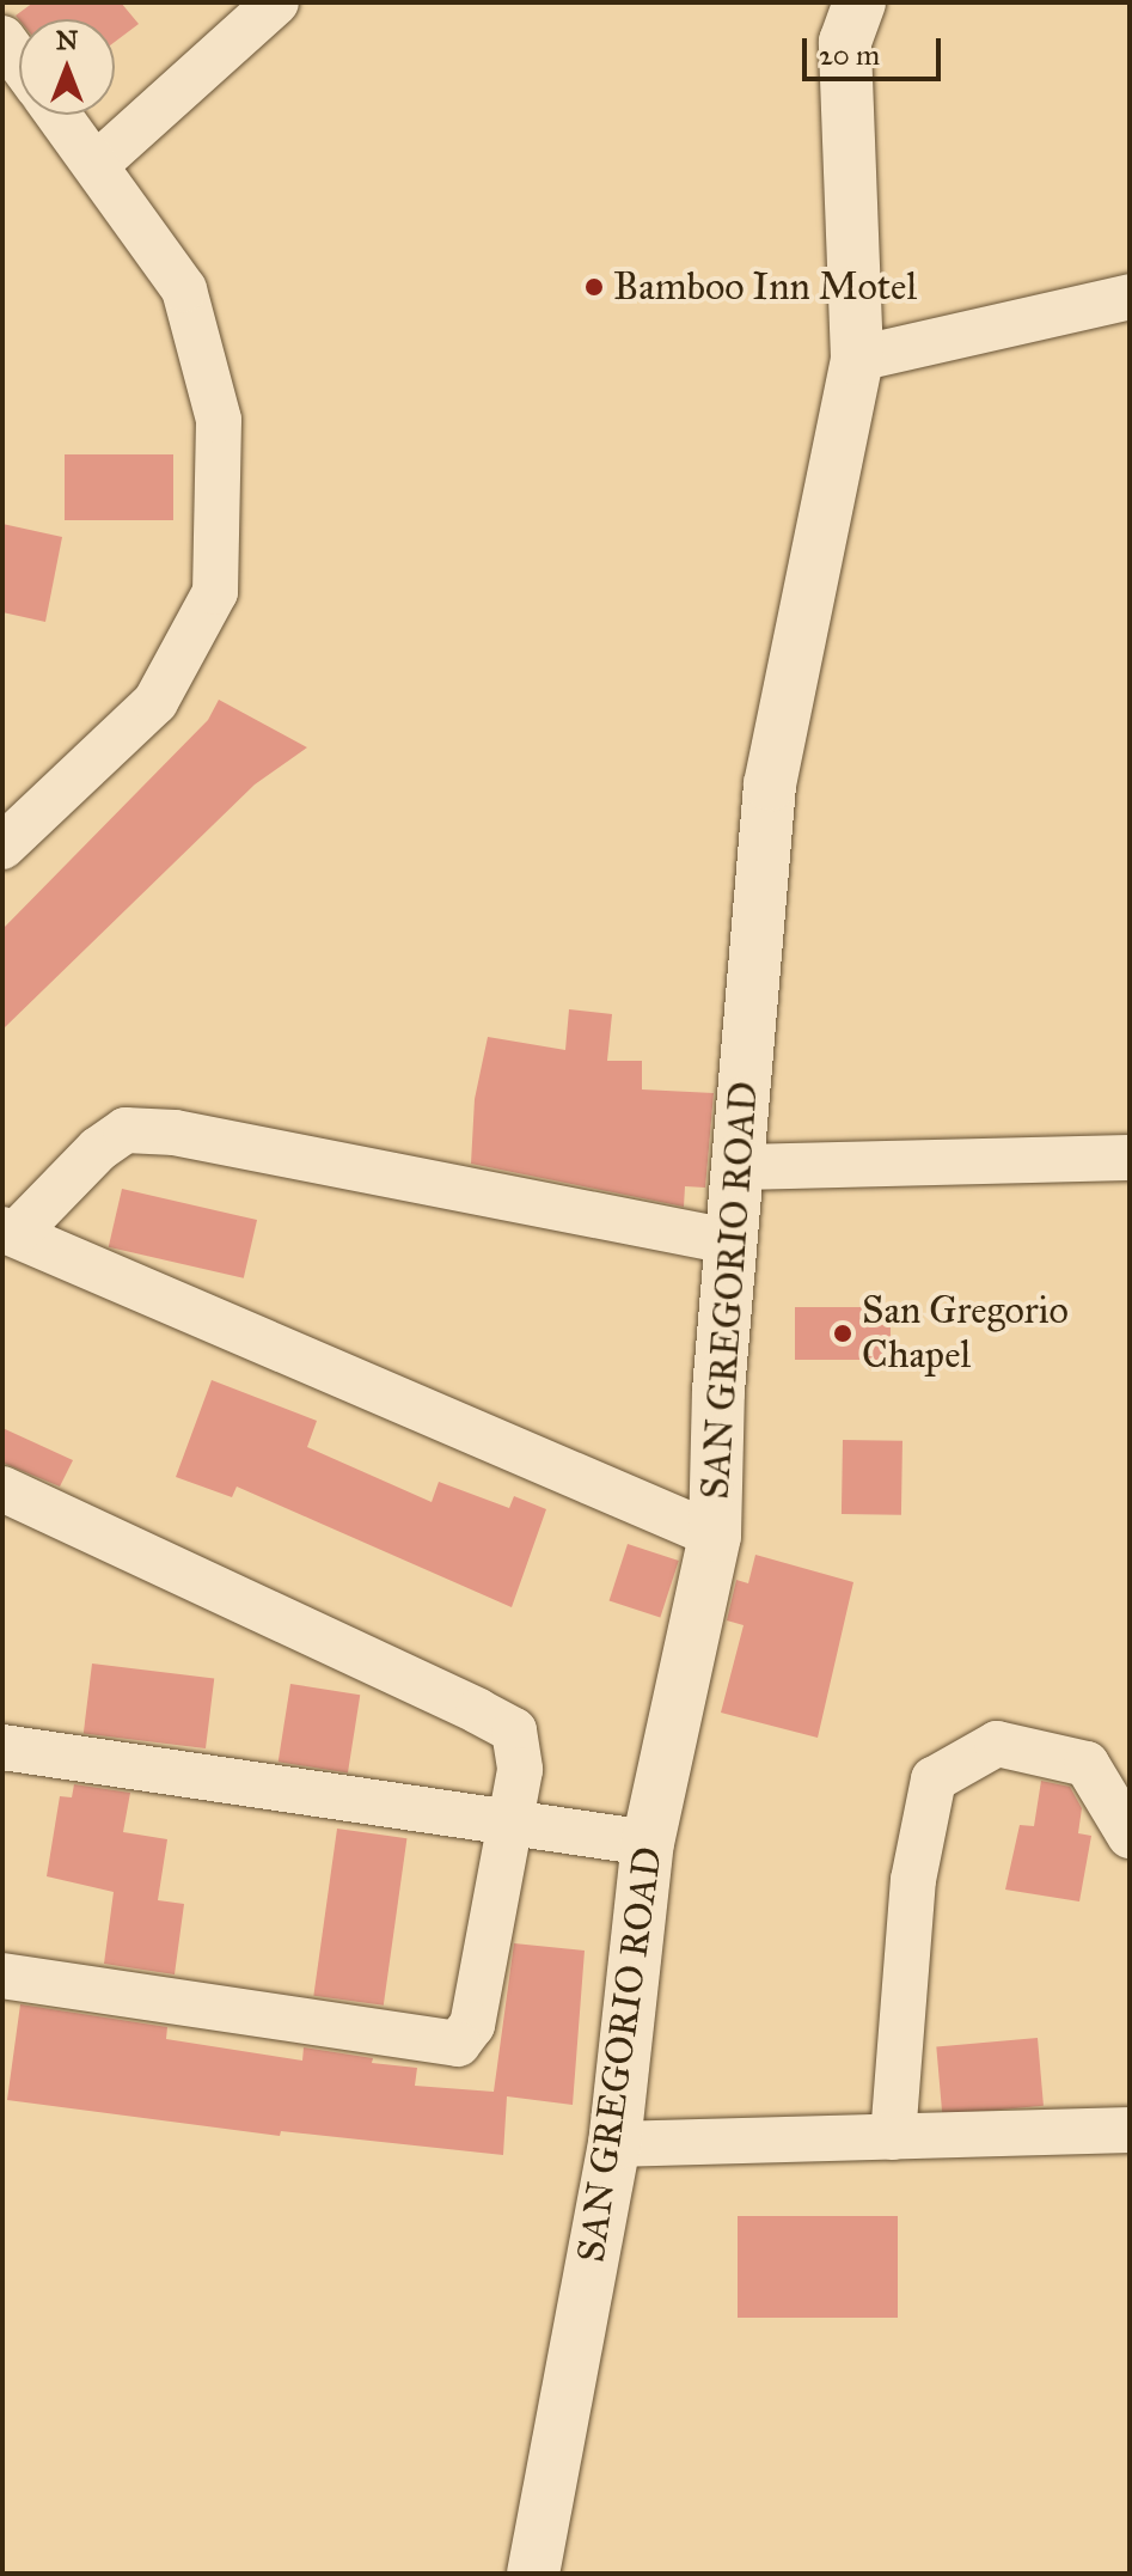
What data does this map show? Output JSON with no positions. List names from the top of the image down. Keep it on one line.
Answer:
{"streets":{"street":["SAN GREGORIO ROAD"]},"places":["Bamboo Inn Motel","San Gregorio Chapel"],"scale_bar":"20 m","north":"top"}
